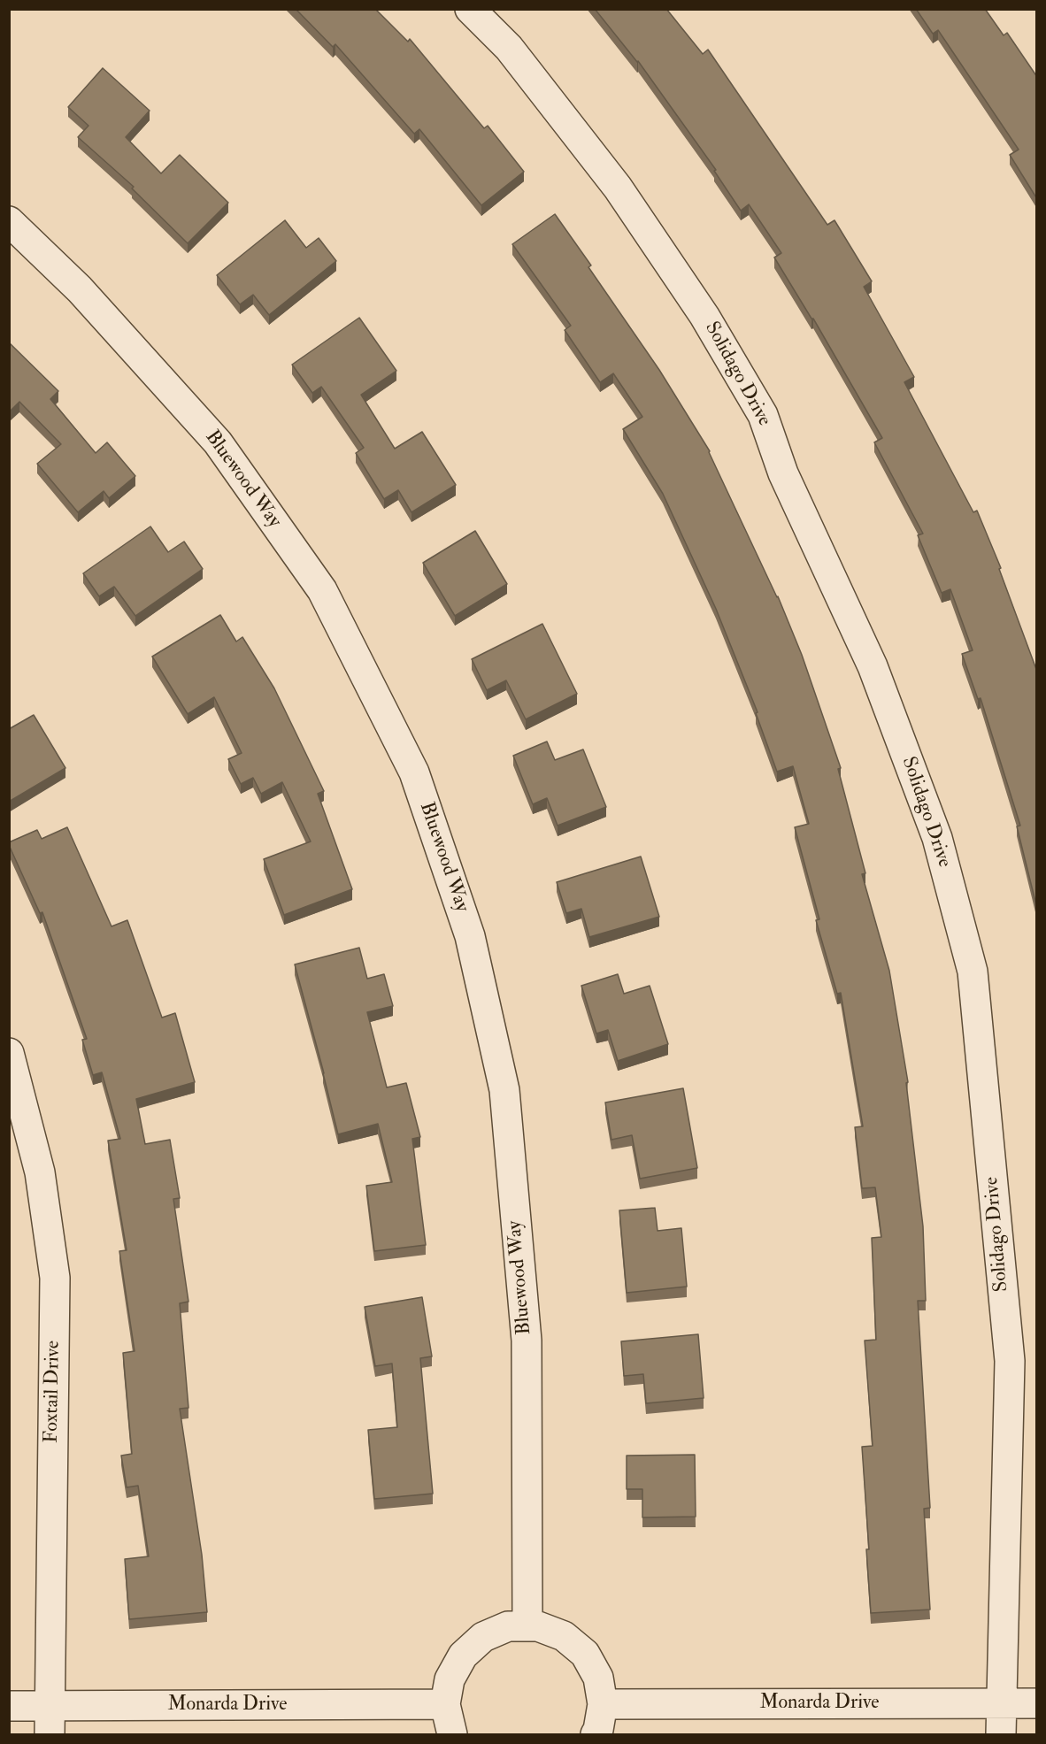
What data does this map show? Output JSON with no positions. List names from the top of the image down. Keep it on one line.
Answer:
{"streets":{"street":["Solidago Drive","Bluewood Way","Foxtail Drive","Monarda Drive"]},"crossings":[["Solidago Drive","Monarda Drive"],["Foxtail Drive","Monarda Drive"]]}
